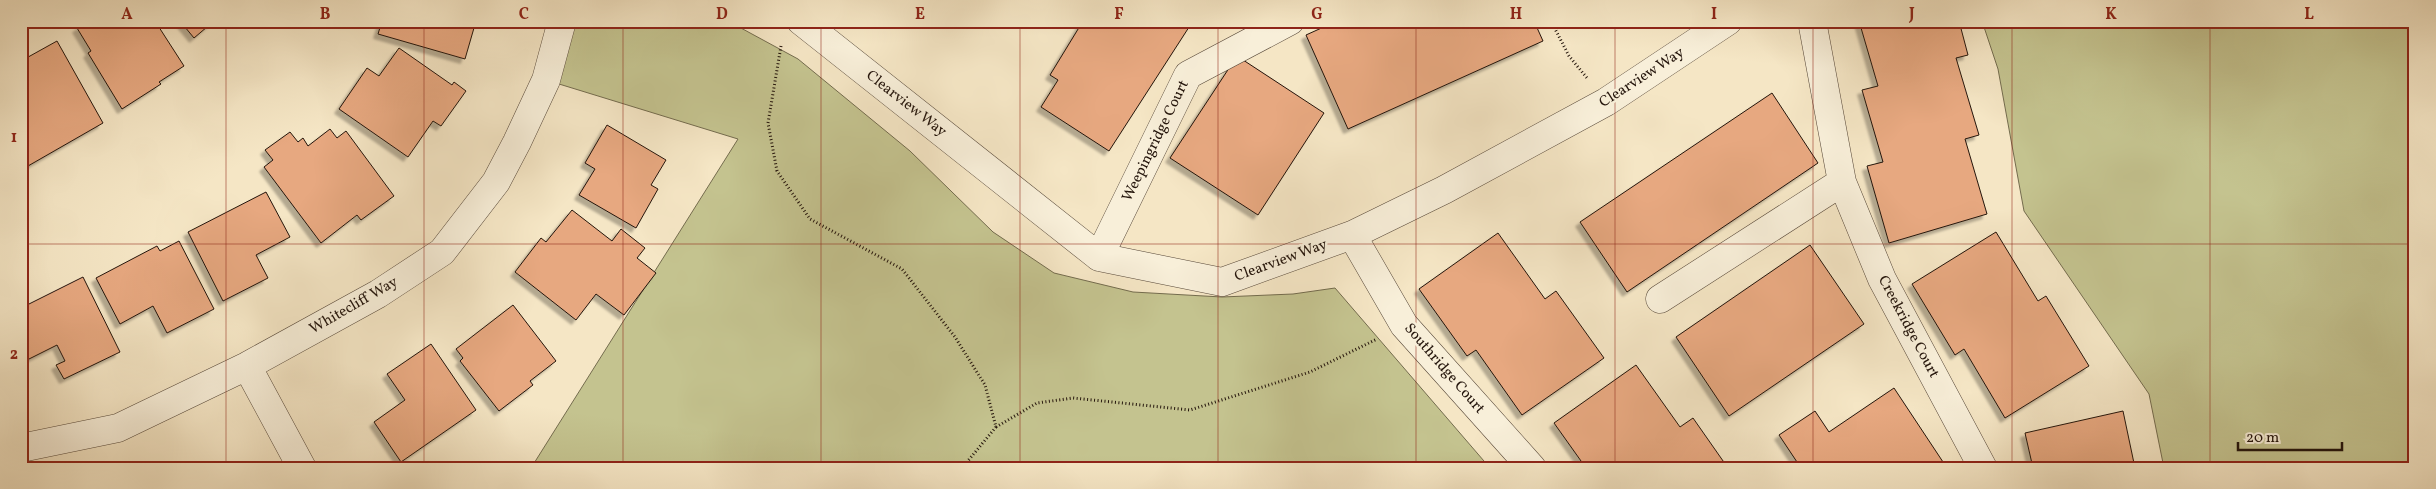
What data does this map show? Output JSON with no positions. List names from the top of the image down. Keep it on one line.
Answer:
{"streets":{"street":["Clearview Way","Weepingridge Court","Whitecliff Way","Creekridge Court","Southridge Court"]},"crossings":[["Clearview Way","Weepingridge Court"],["Clearview Way","Southridge Court"]],"scale_bar":"20 m","grid":{"columns":["A","B","C","D","E","F","G","H","I","J","K","L"],"rows":["1","2"]}}
